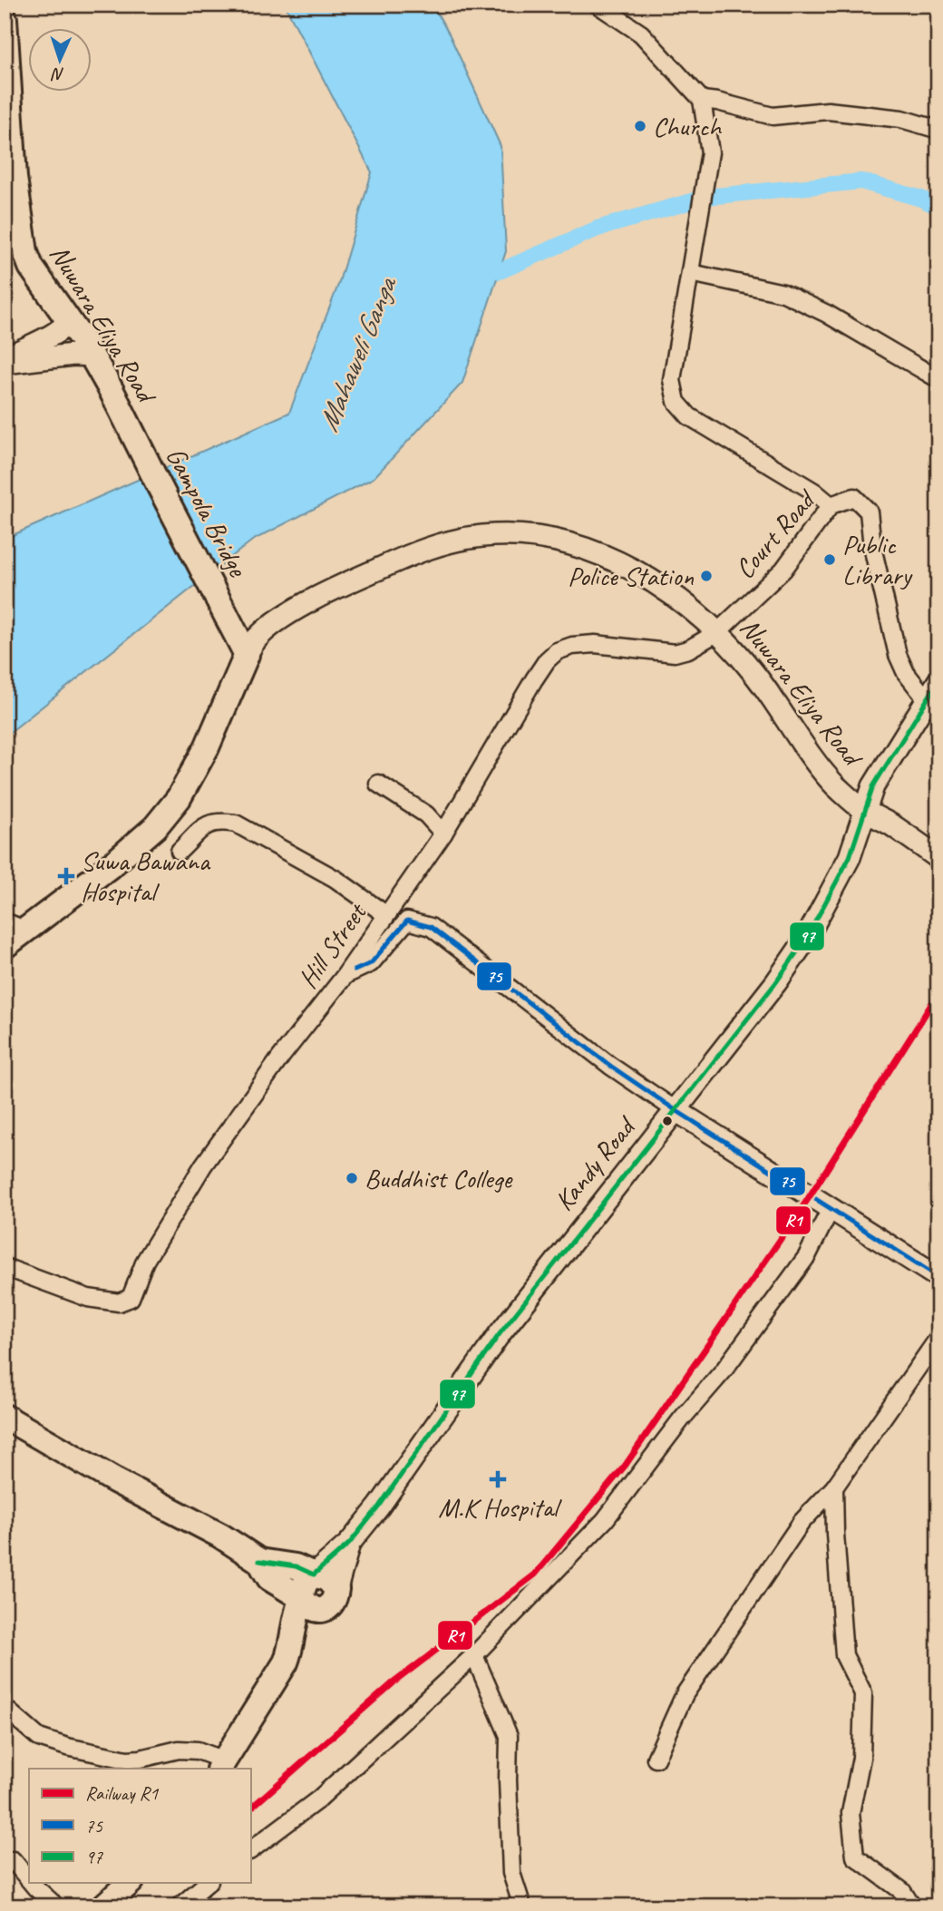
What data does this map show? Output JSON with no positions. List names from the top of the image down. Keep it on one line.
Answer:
{"streets":{"highway":["Nuwara Eliya Road","Gampola Bridge"],"main road":["Kandy Road"],"street":["Court Road","Hill Street"]},"crossings":[["Nuwara Eliya Road","Gampola Bridge"],["Nuwara Eliya Road","Court Road"],["Nuwara Eliya Road","Hill Street"],["Nuwara Eliya Road","Kandy Road"],["Court Road","Hill Street"],["Court Road","Kandy Road"]],"water":["Mahaweli Ganga"],"places":{"other":["Church","Public Library","Police Station","Buddhist College"],"health":["Suwa Bawana Hospital","M.K Hospital"]},"lines":["transit line 97","transit line 75","rail line R1"],"legend":["Railway R1","75","97"],"north":"bottom"}
